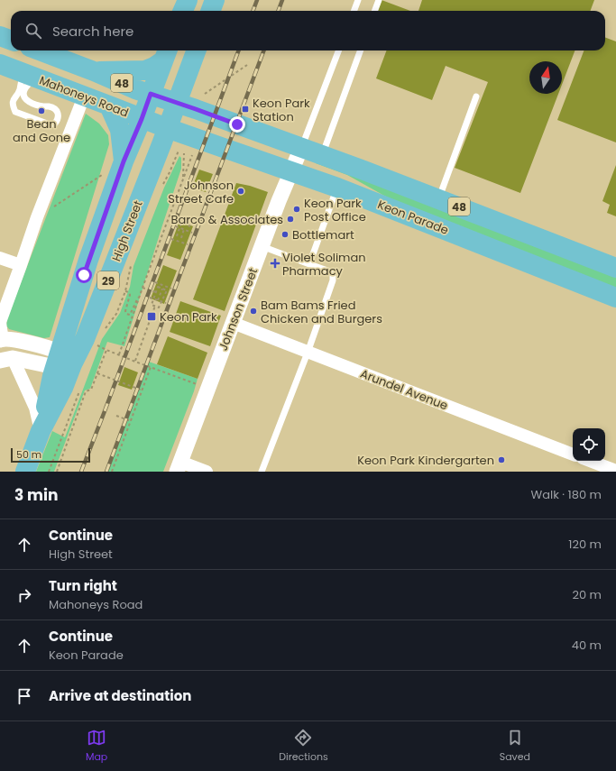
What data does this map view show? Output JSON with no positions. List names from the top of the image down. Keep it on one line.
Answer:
{"streets":{"main road":["48","Mahoneys Road","Keon Parade","High Street","29"],"street":["Johnson Street","Arundel Avenue"]},"crossings":[["48","High Street"],["48","Johnson Street"],["Mahoneys Road","Keon Parade"],["Mahoneys Road","High Street"],["Keon Parade","High Street"],["Keon Parade","Johnson Street"],["Johnson Street","Arundel Avenue"]],"places":{"transit":["Keon Park Station","Keon Park"],"other":["Bean and Gone","Johnson Street Cafe","Keon Park Post Office","Barco & Associates","Bottlemart","Bam Bams Fried Chicken and Burgers","Keon Park Kindergarten"],"health":["Violet Soliman Pharmacy"]},"scale_bar":"50 m","north":"top","page":{"search":"Search here","scale":"50 m","heading":["3 min","Walk · 180 m"],"list":[["Continue","High Street","120 m"],["Turn right","Mahoneys Road","20 m"],["Continue","Keon Parade","40 m"],"Arrive at destination"],"nav":["Map","Directions","Saved"]}}
